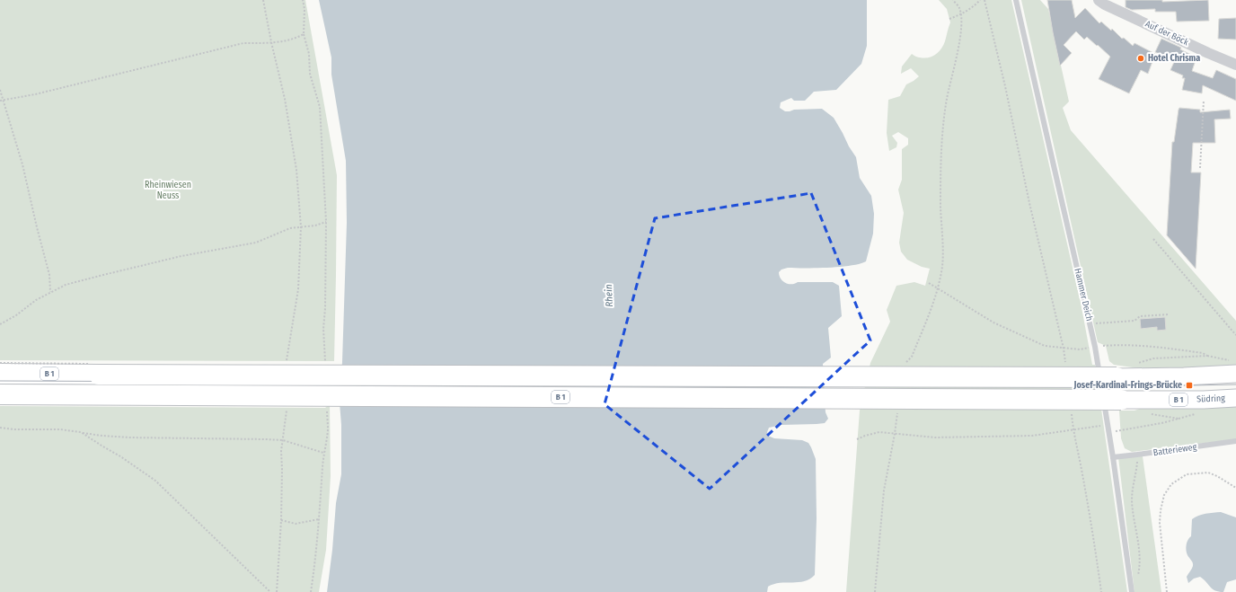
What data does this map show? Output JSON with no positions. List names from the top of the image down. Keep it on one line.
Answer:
{"streets":{"highway":["B 1"],"main road":["Südring"],"street":["Auf der Böck"],"lane":["Hammer Deich","Batterieweg"]},"crossings":[["Hammer Deich","Batterieweg"],["B 1","Südring"]],"water":["Rhein"],"parks":["Rheinwiesen Neuss"],"places":{"other":["Hotel Chrisma"],"transit":["Josef-Kardinal-Frings-Brücke"]}}
